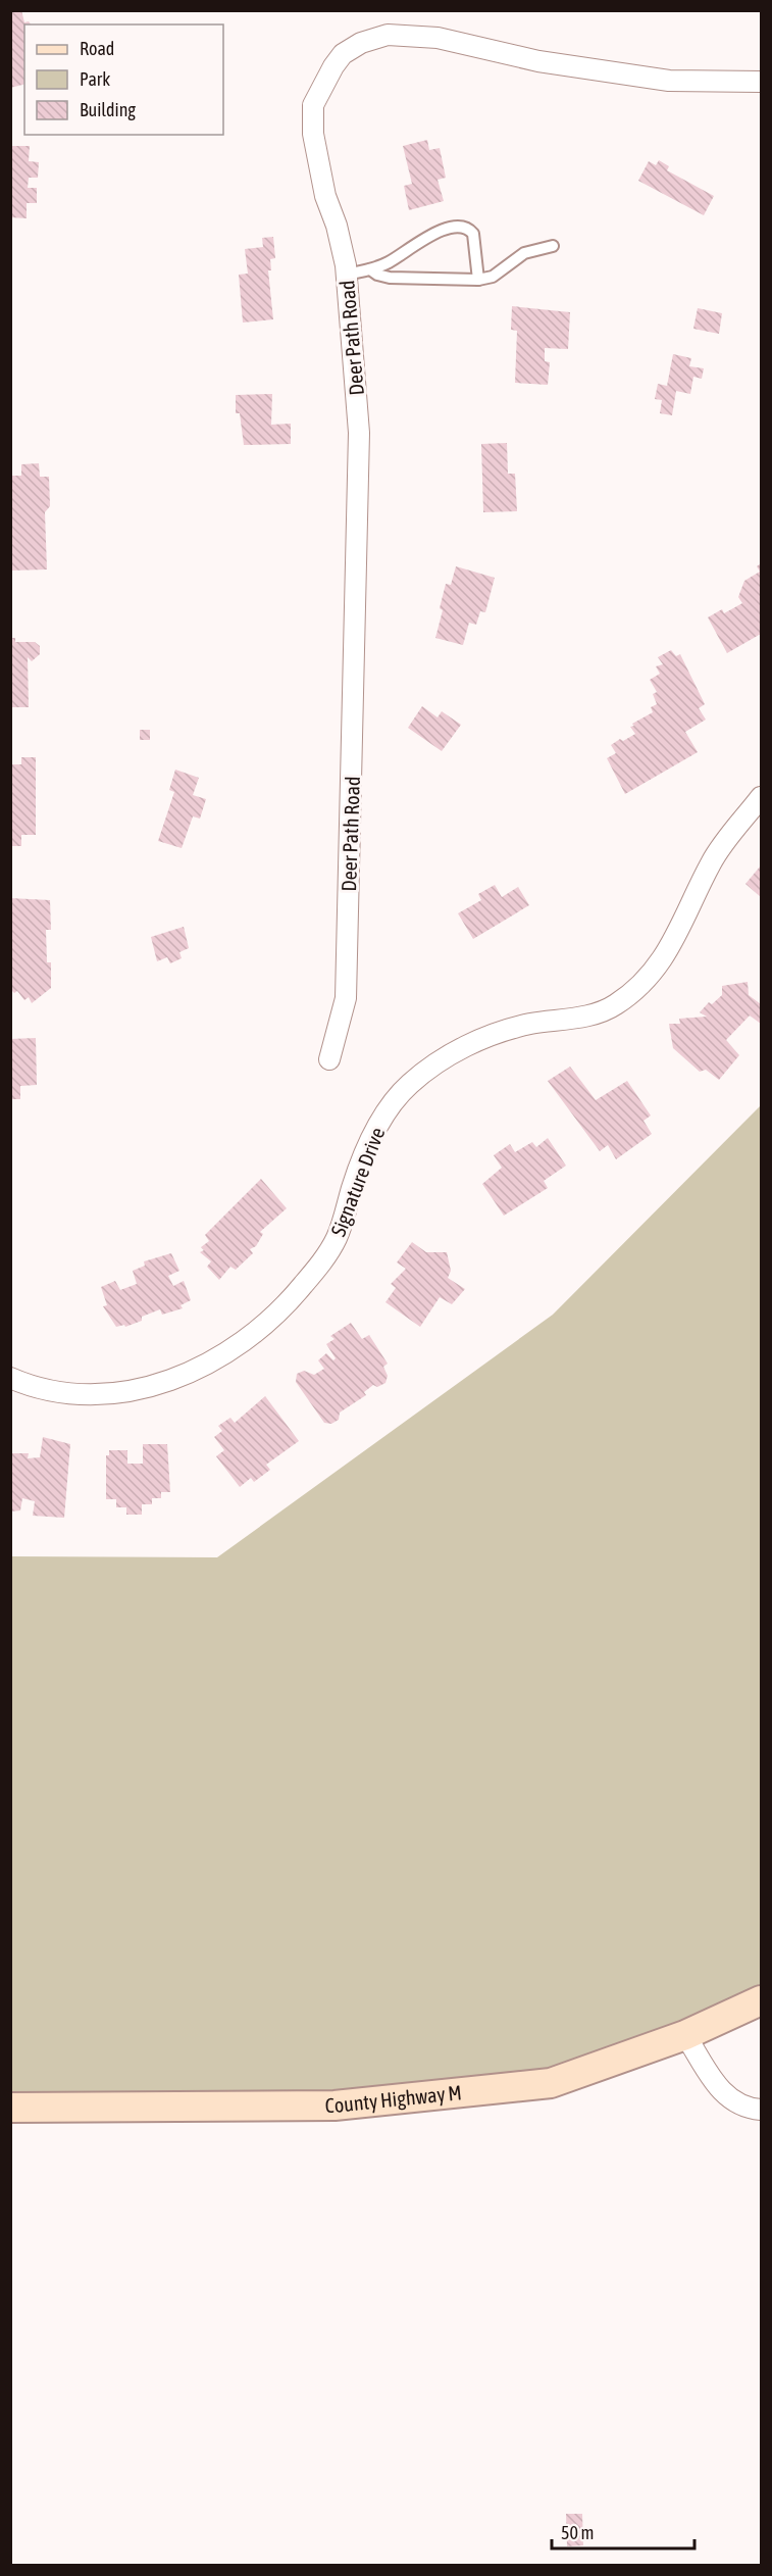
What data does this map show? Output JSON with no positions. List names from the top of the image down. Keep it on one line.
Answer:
{"streets":{"main road":["County Highway M"],"street":["Deer Path Road","Signature Drive"]},"legend":["Road","Park","Building"],"scale_bar":"50 m"}
